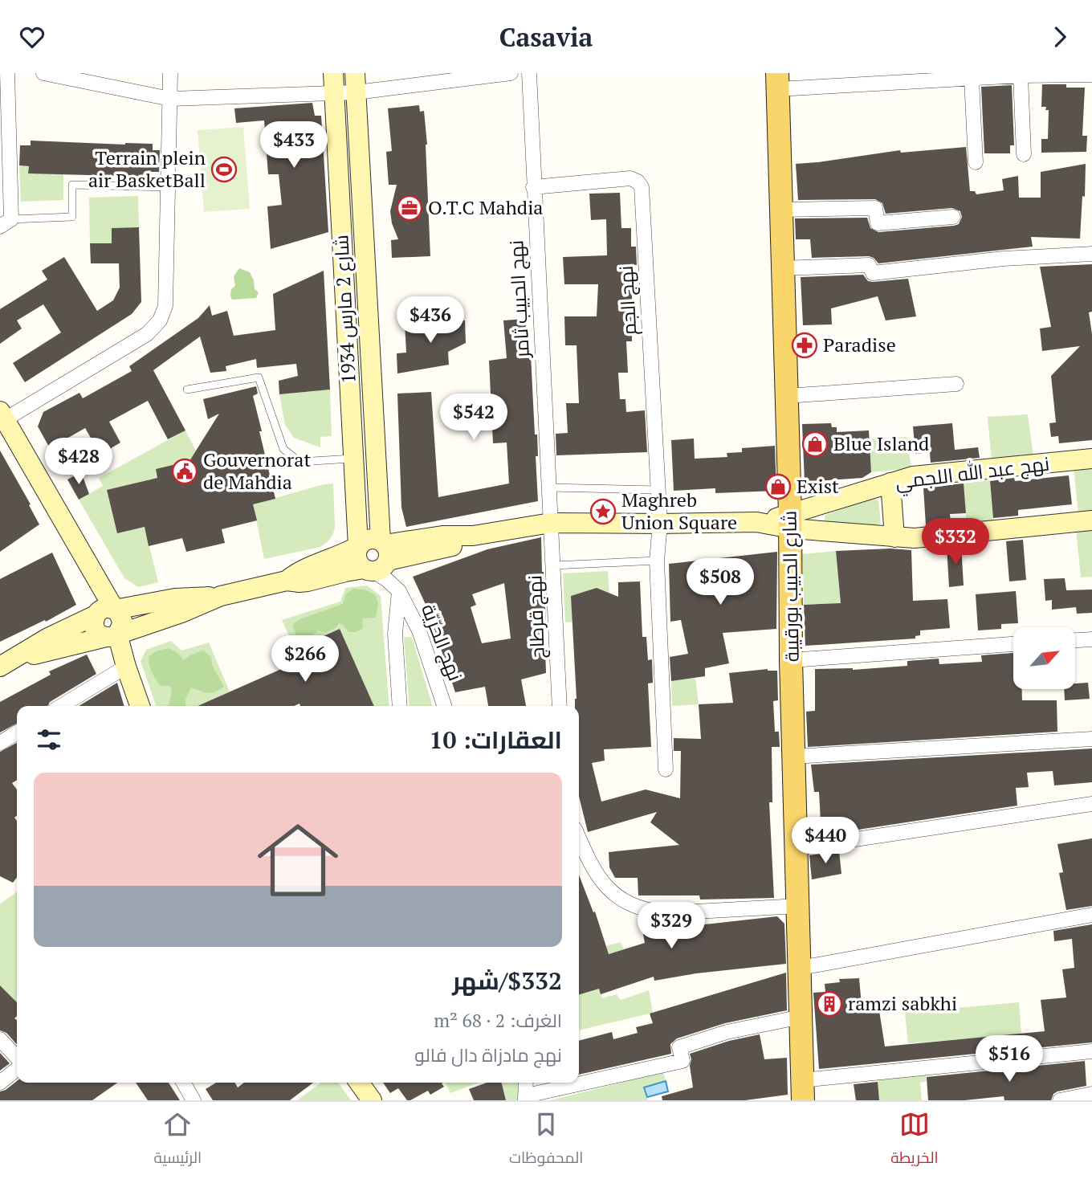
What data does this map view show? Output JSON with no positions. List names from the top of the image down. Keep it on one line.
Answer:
{"streets":{"main road":["شارع الحبيب بورقيبة"],"street":["نهج الحبيب ثامر","نهج الجم","شارع 2 مارس 1934","نهج عبد الله اللجمي","نهج قرطاج","نهج الحرّيّة"]},"crossings":[["نهج الحبيب ثامر","نهج الجم"],["نهج الحبيب ثامر","نهج عبد الله اللجمي"],["نهج الحبيب ثامر","نهج قرطاج"],["نهج الجم","نهج عبد الله اللجمي"],["شارع 2 مارس 1934","نهج عبد الله اللجمي"],["نهج عبد الله اللجمي","شارع الحبيب بورقيبة"],["نهج عبد الله اللجمي","نهج قرطاج"]],"places":{"sports":["Terrain plein air BasketBall"],"office":["O.T.C Mahdia"],"pharmacy":["Paradise"],"shop":["Blue Island","Exist"],"public building":["Gouvernorat de Mahdia"],"place":["Maghreb Union Square"],"building":["ramzi sabkhi"]},"north":"top right","page":{"header":"Casavia","price":["$433","$436","$542","$428","$332","$508","$266","$440","$329","$516"],"heading":"العقارات: 10","list":[{"name":"$332/شهر","note":"الغرف: 2 · 68 m² · نهج مادزاة دال فالو"}],"tabs":["الخريطة","المحفوظات","الرئيسية"]}}
